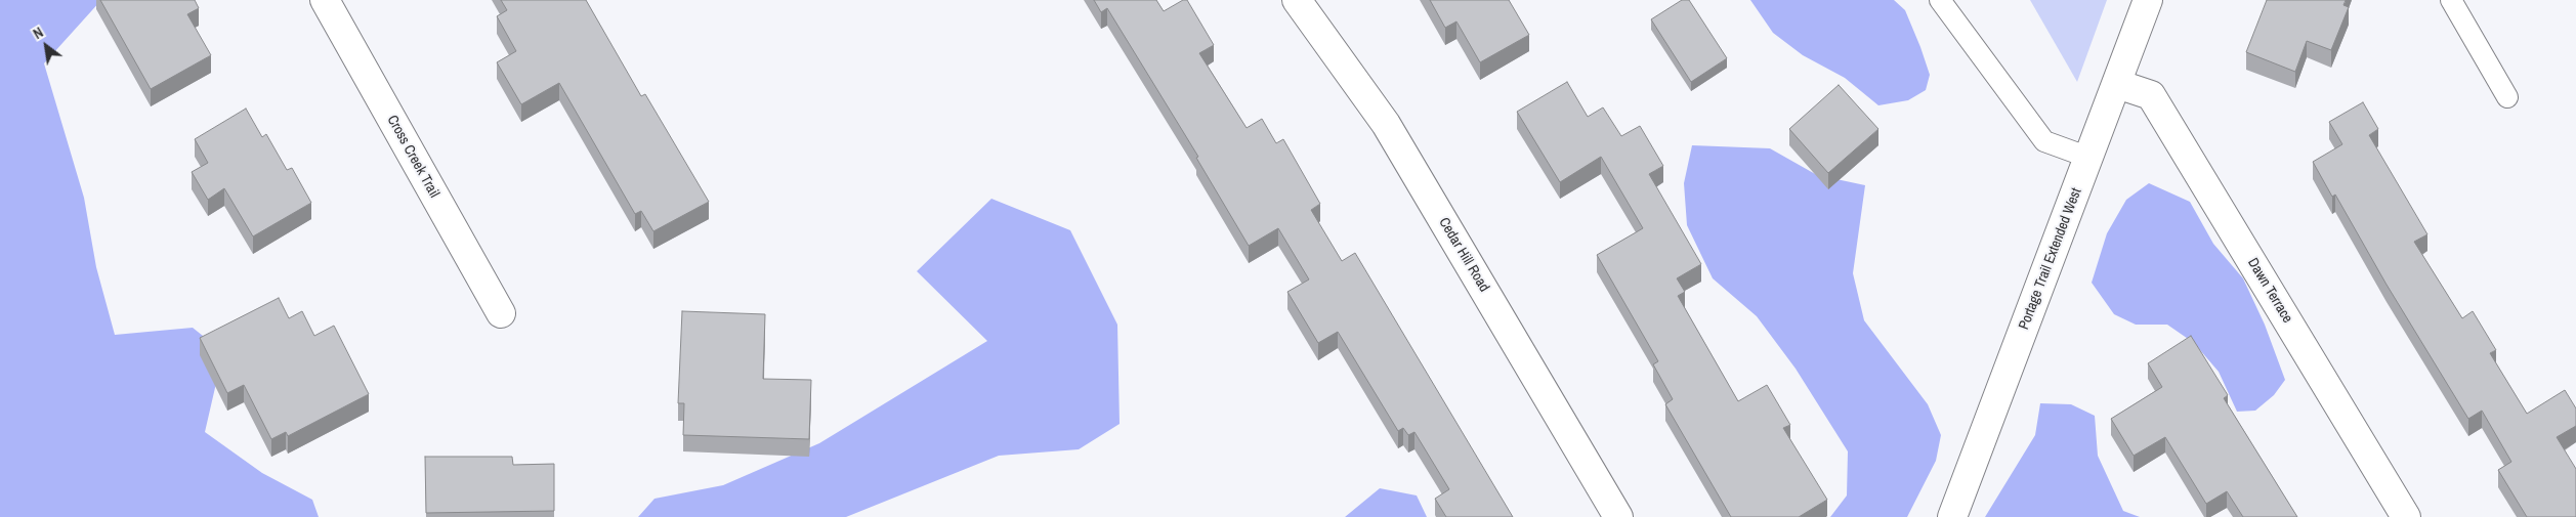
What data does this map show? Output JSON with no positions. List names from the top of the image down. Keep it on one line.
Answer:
{"streets":{"street":["Cross Creek Trail","Cedar Hill Road","Portage Trail Extended West","Dawn Terrace"]},"crossings":[["Portage Trail Extended West","Dawn Terrace"]],"north":"top left"}
